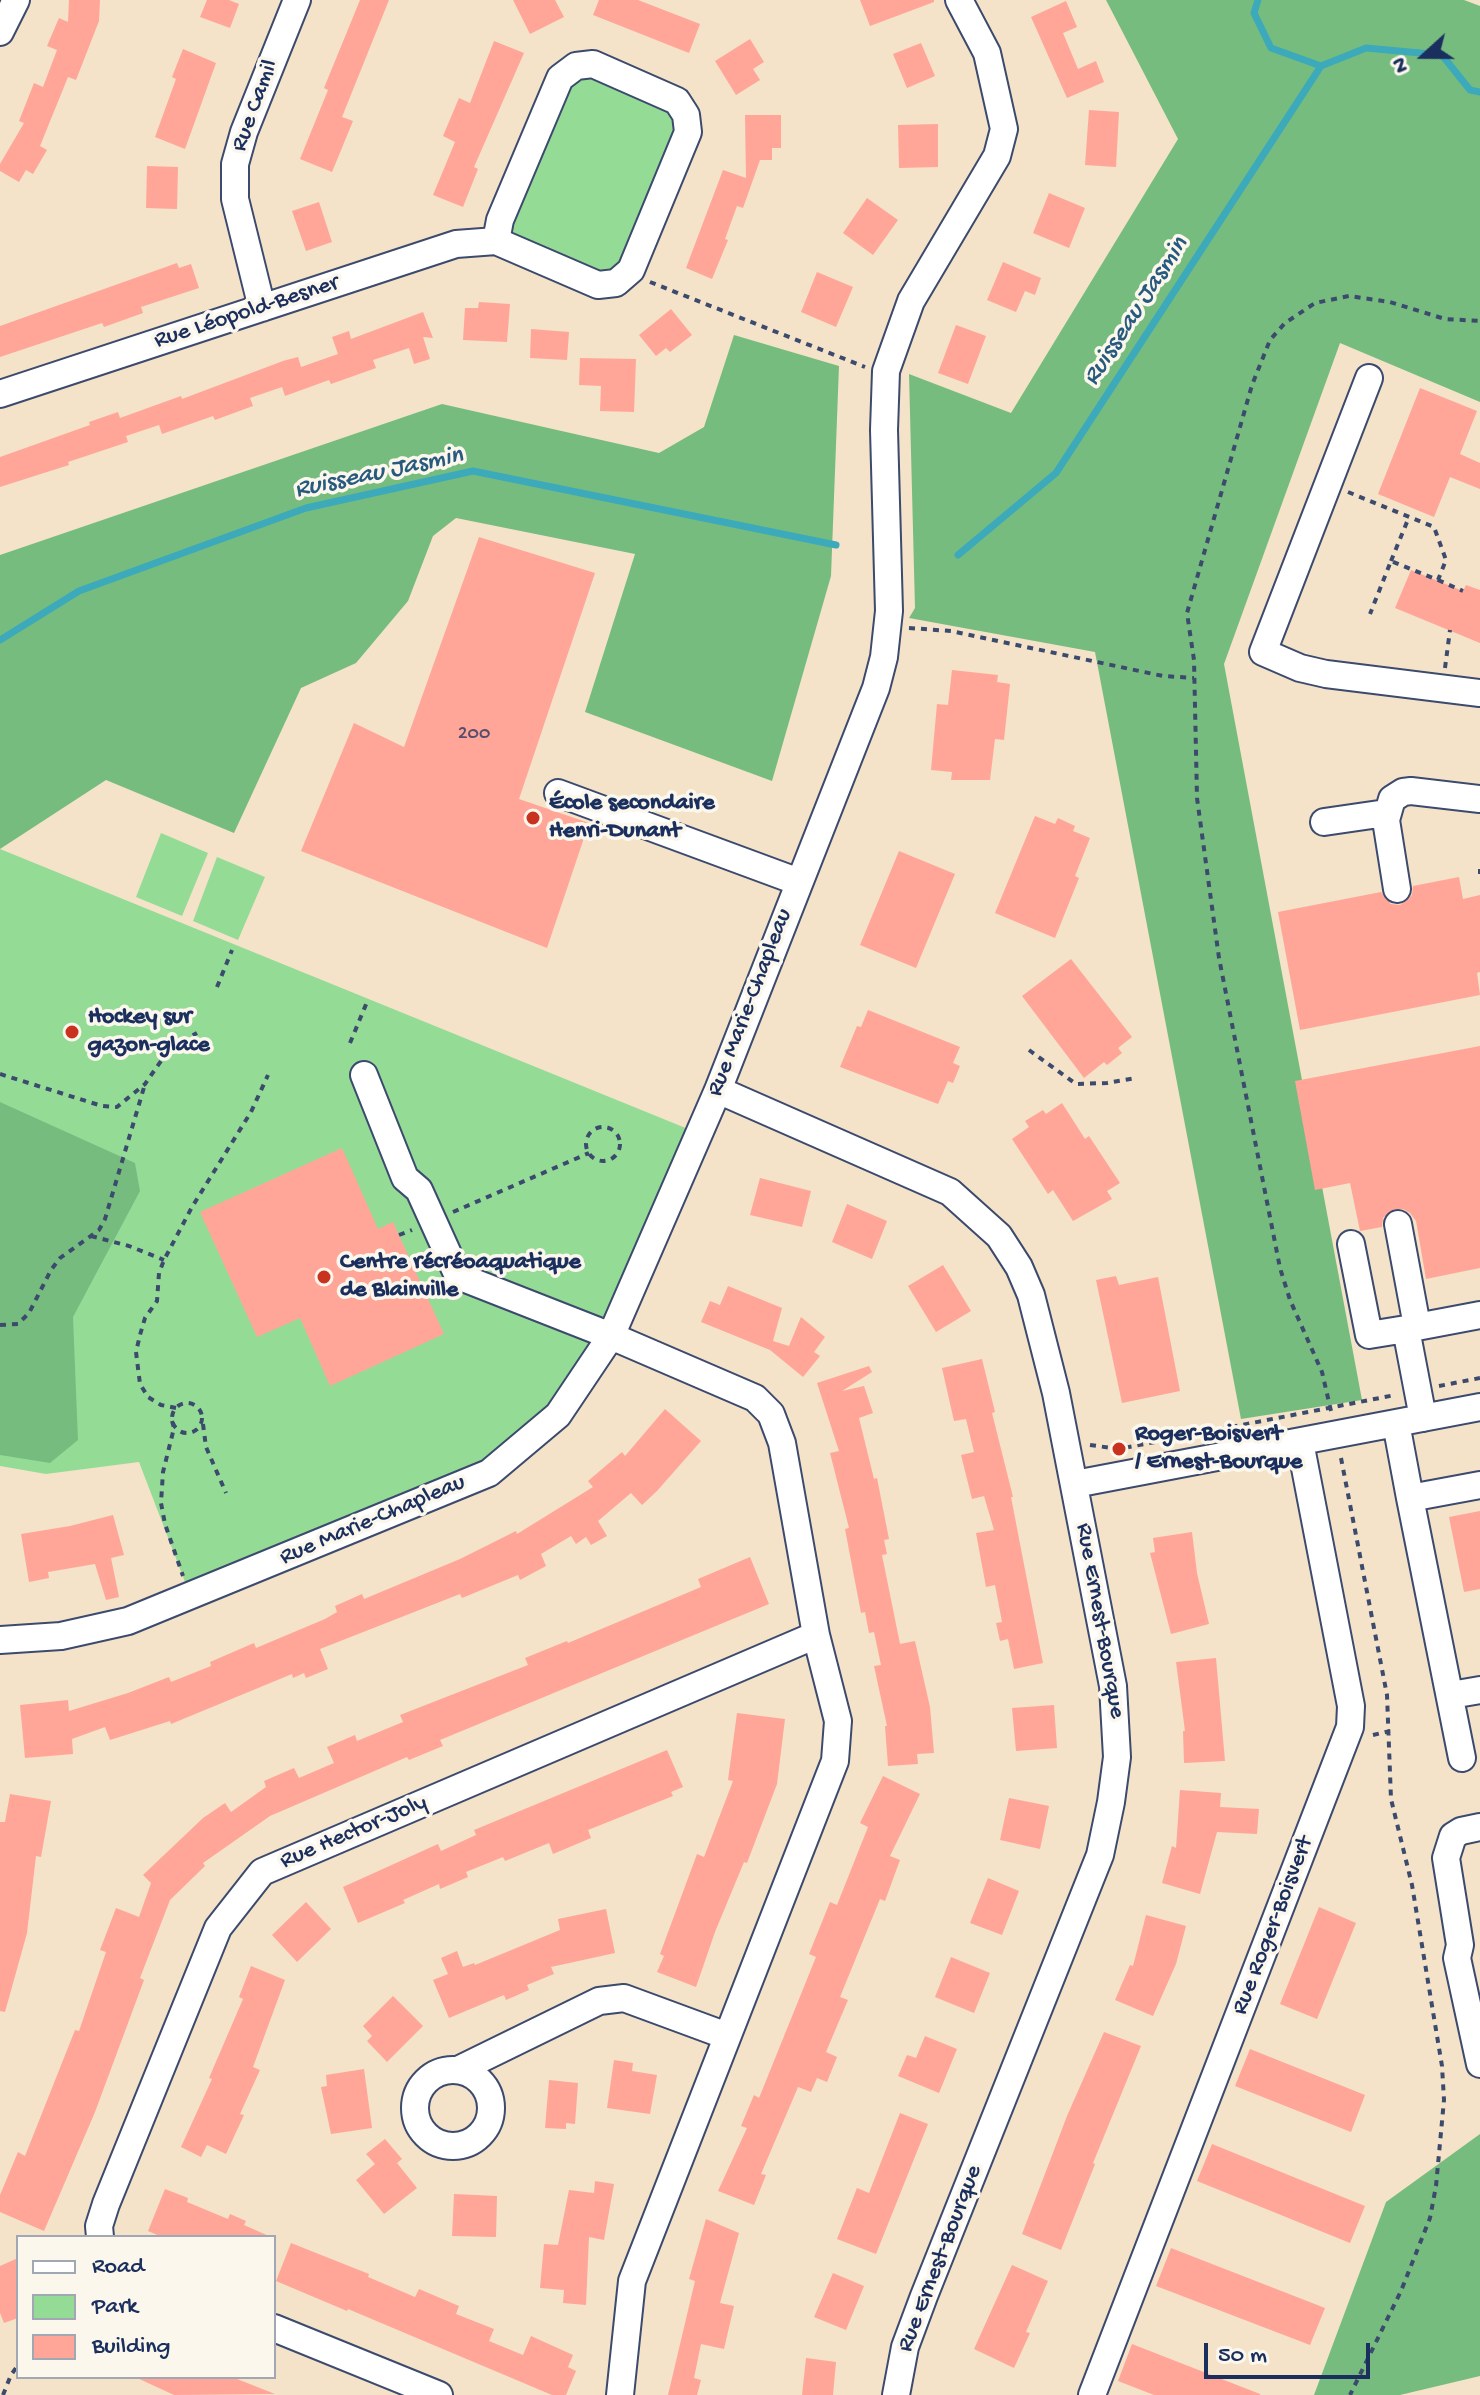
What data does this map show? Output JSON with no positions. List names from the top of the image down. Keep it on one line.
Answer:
{"streets":{"street":["Rue Camil","Rue Léopold-Besner","Rue Marie-Chapleau","Rue Ernest-Bourque","Rue Hector-Joly","Rue Roger-Boisvert"]},"crossings":[["Rue Camil","Rue Léopold-Besner"],["Rue Marie-Chapleau","Rue Ernest-Bourque"]],"water":["Ruisseau Jasmin"],"places":["École secondaire Henri-Dunant","Hockey sur gazon-glace","Centre récréoaquatique de Blainville","Roger-Boisvert / Ernest-Bourque"],"house_numbers":["200"],"legend":["Road","Park","Building"],"scale_bar":"50 m","north":"left"}
